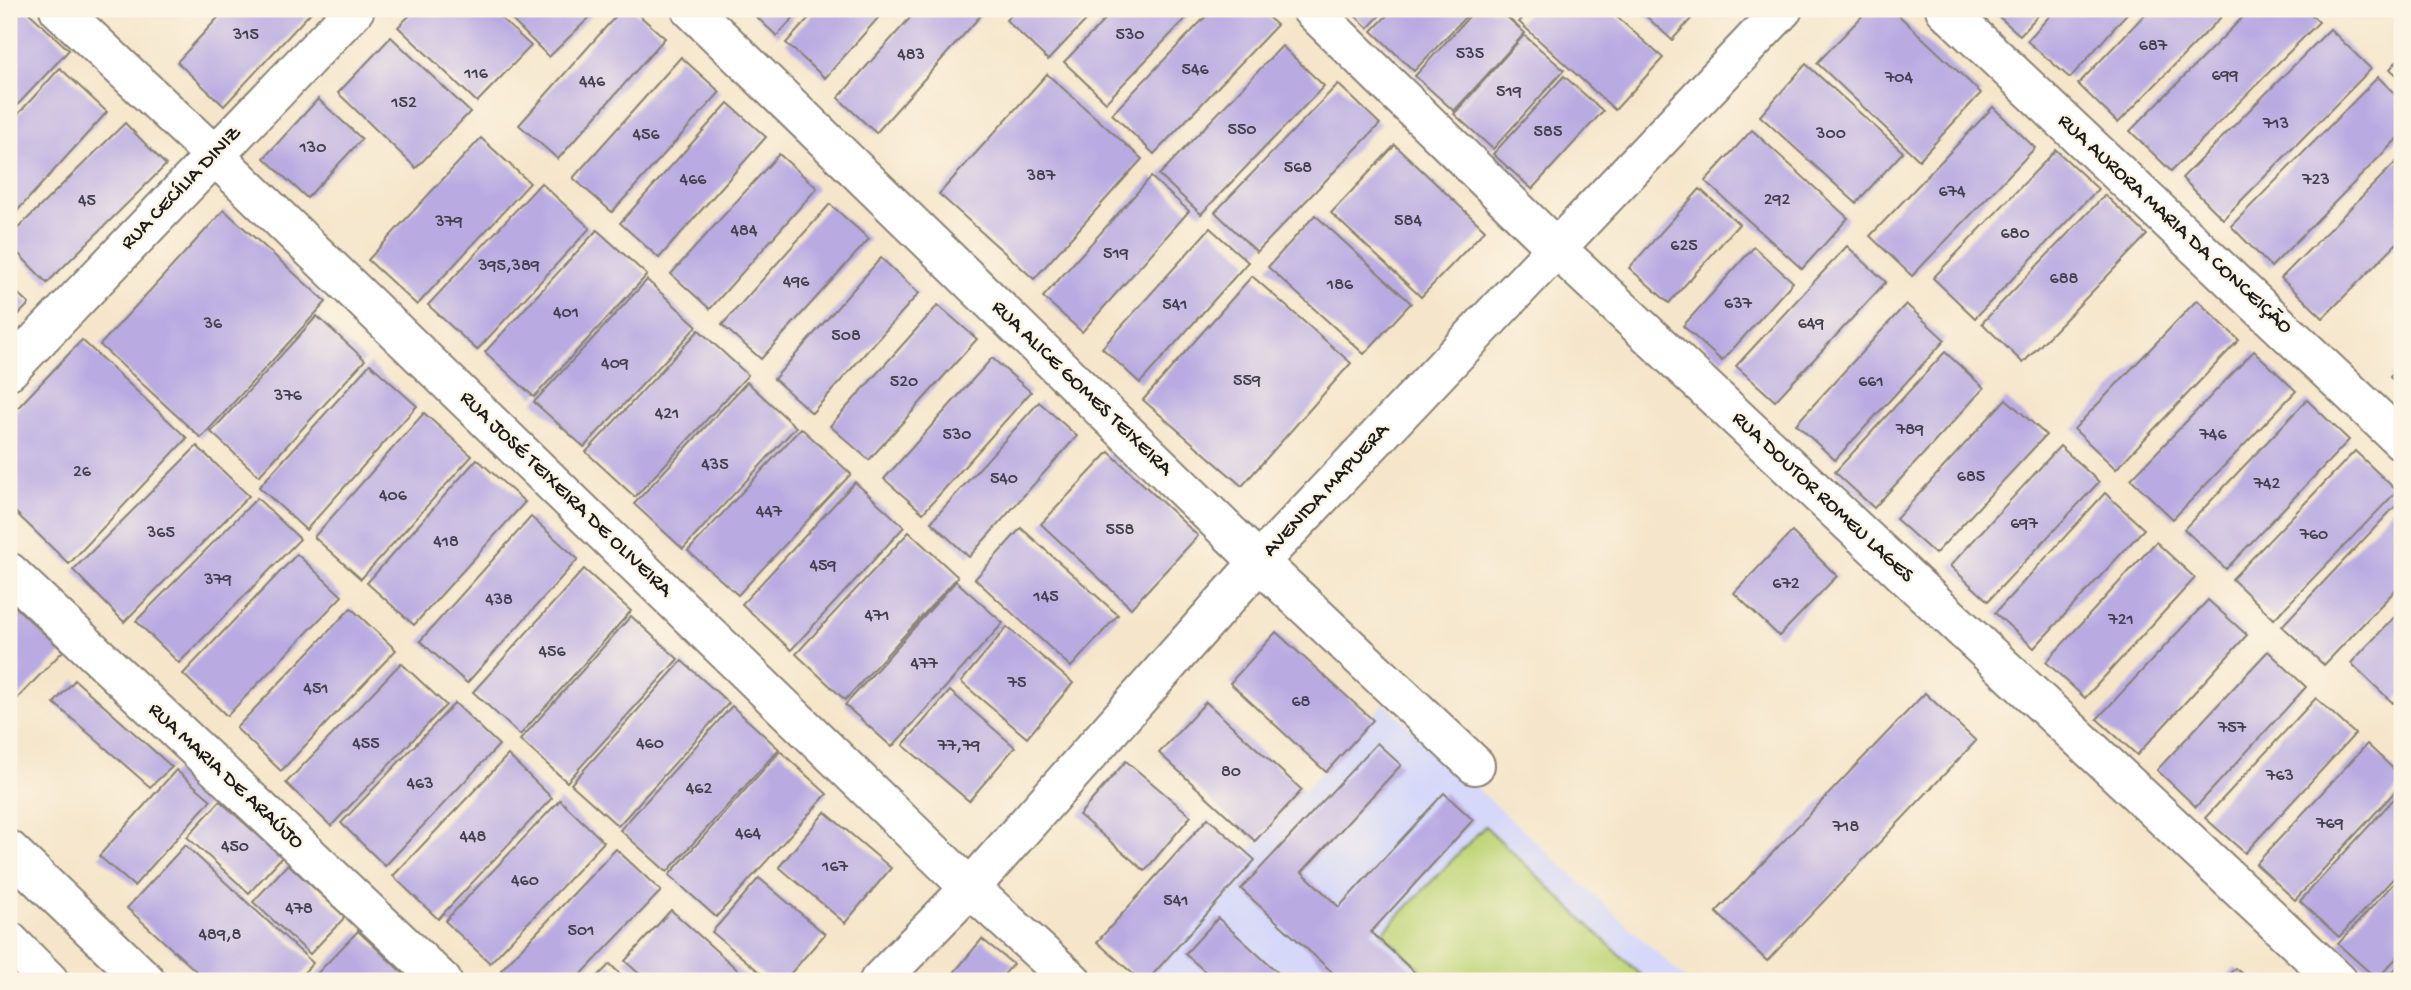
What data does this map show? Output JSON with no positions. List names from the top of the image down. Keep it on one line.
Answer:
{"streets":{"main road":["RUA CECÍLIA DINIZ","RUA AURORA MARIA DA CONCEIÇÃO","RUA ALICE GOMES TEIXEIRA","AVENIDA MAPUERA","RUA JOSÉ TEIXEIRA DE OLIVEIRA","RUA DOUTOR ROMEU LAGES","RUA MARIA DE ARAÚJO"]},"crossings":[["RUA CECÍLIA DINIZ","RUA JOSÉ TEIXEIRA DE OLIVEIRA"],["RUA ALICE GOMES TEIXEIRA","AVENIDA MAPUERA"],["AVENIDA MAPUERA","RUA JOSÉ TEIXEIRA DE OLIVEIRA"],["AVENIDA MAPUERA","RUA DOUTOR ROMEU LAGES"]],"house_numbers":["315","530","687","535","483","546","116","699","704","446","519","152","713","550","585","300","456","130","568","387","466","723","674","292","45","584","379","484","680","625","519","395,389","688","496","186","637","541","401","36","649","508","409","559","520","661","376","421","789","530","746","435","26","685","540","742","406","447","697","558","365","760","418","459","379","672","145","438","471","721","456","477","75","451","68","757","455","460","77,79","80","763","463","462","769","718","464","448","450","167","460","541","478","501","489,8"]}
